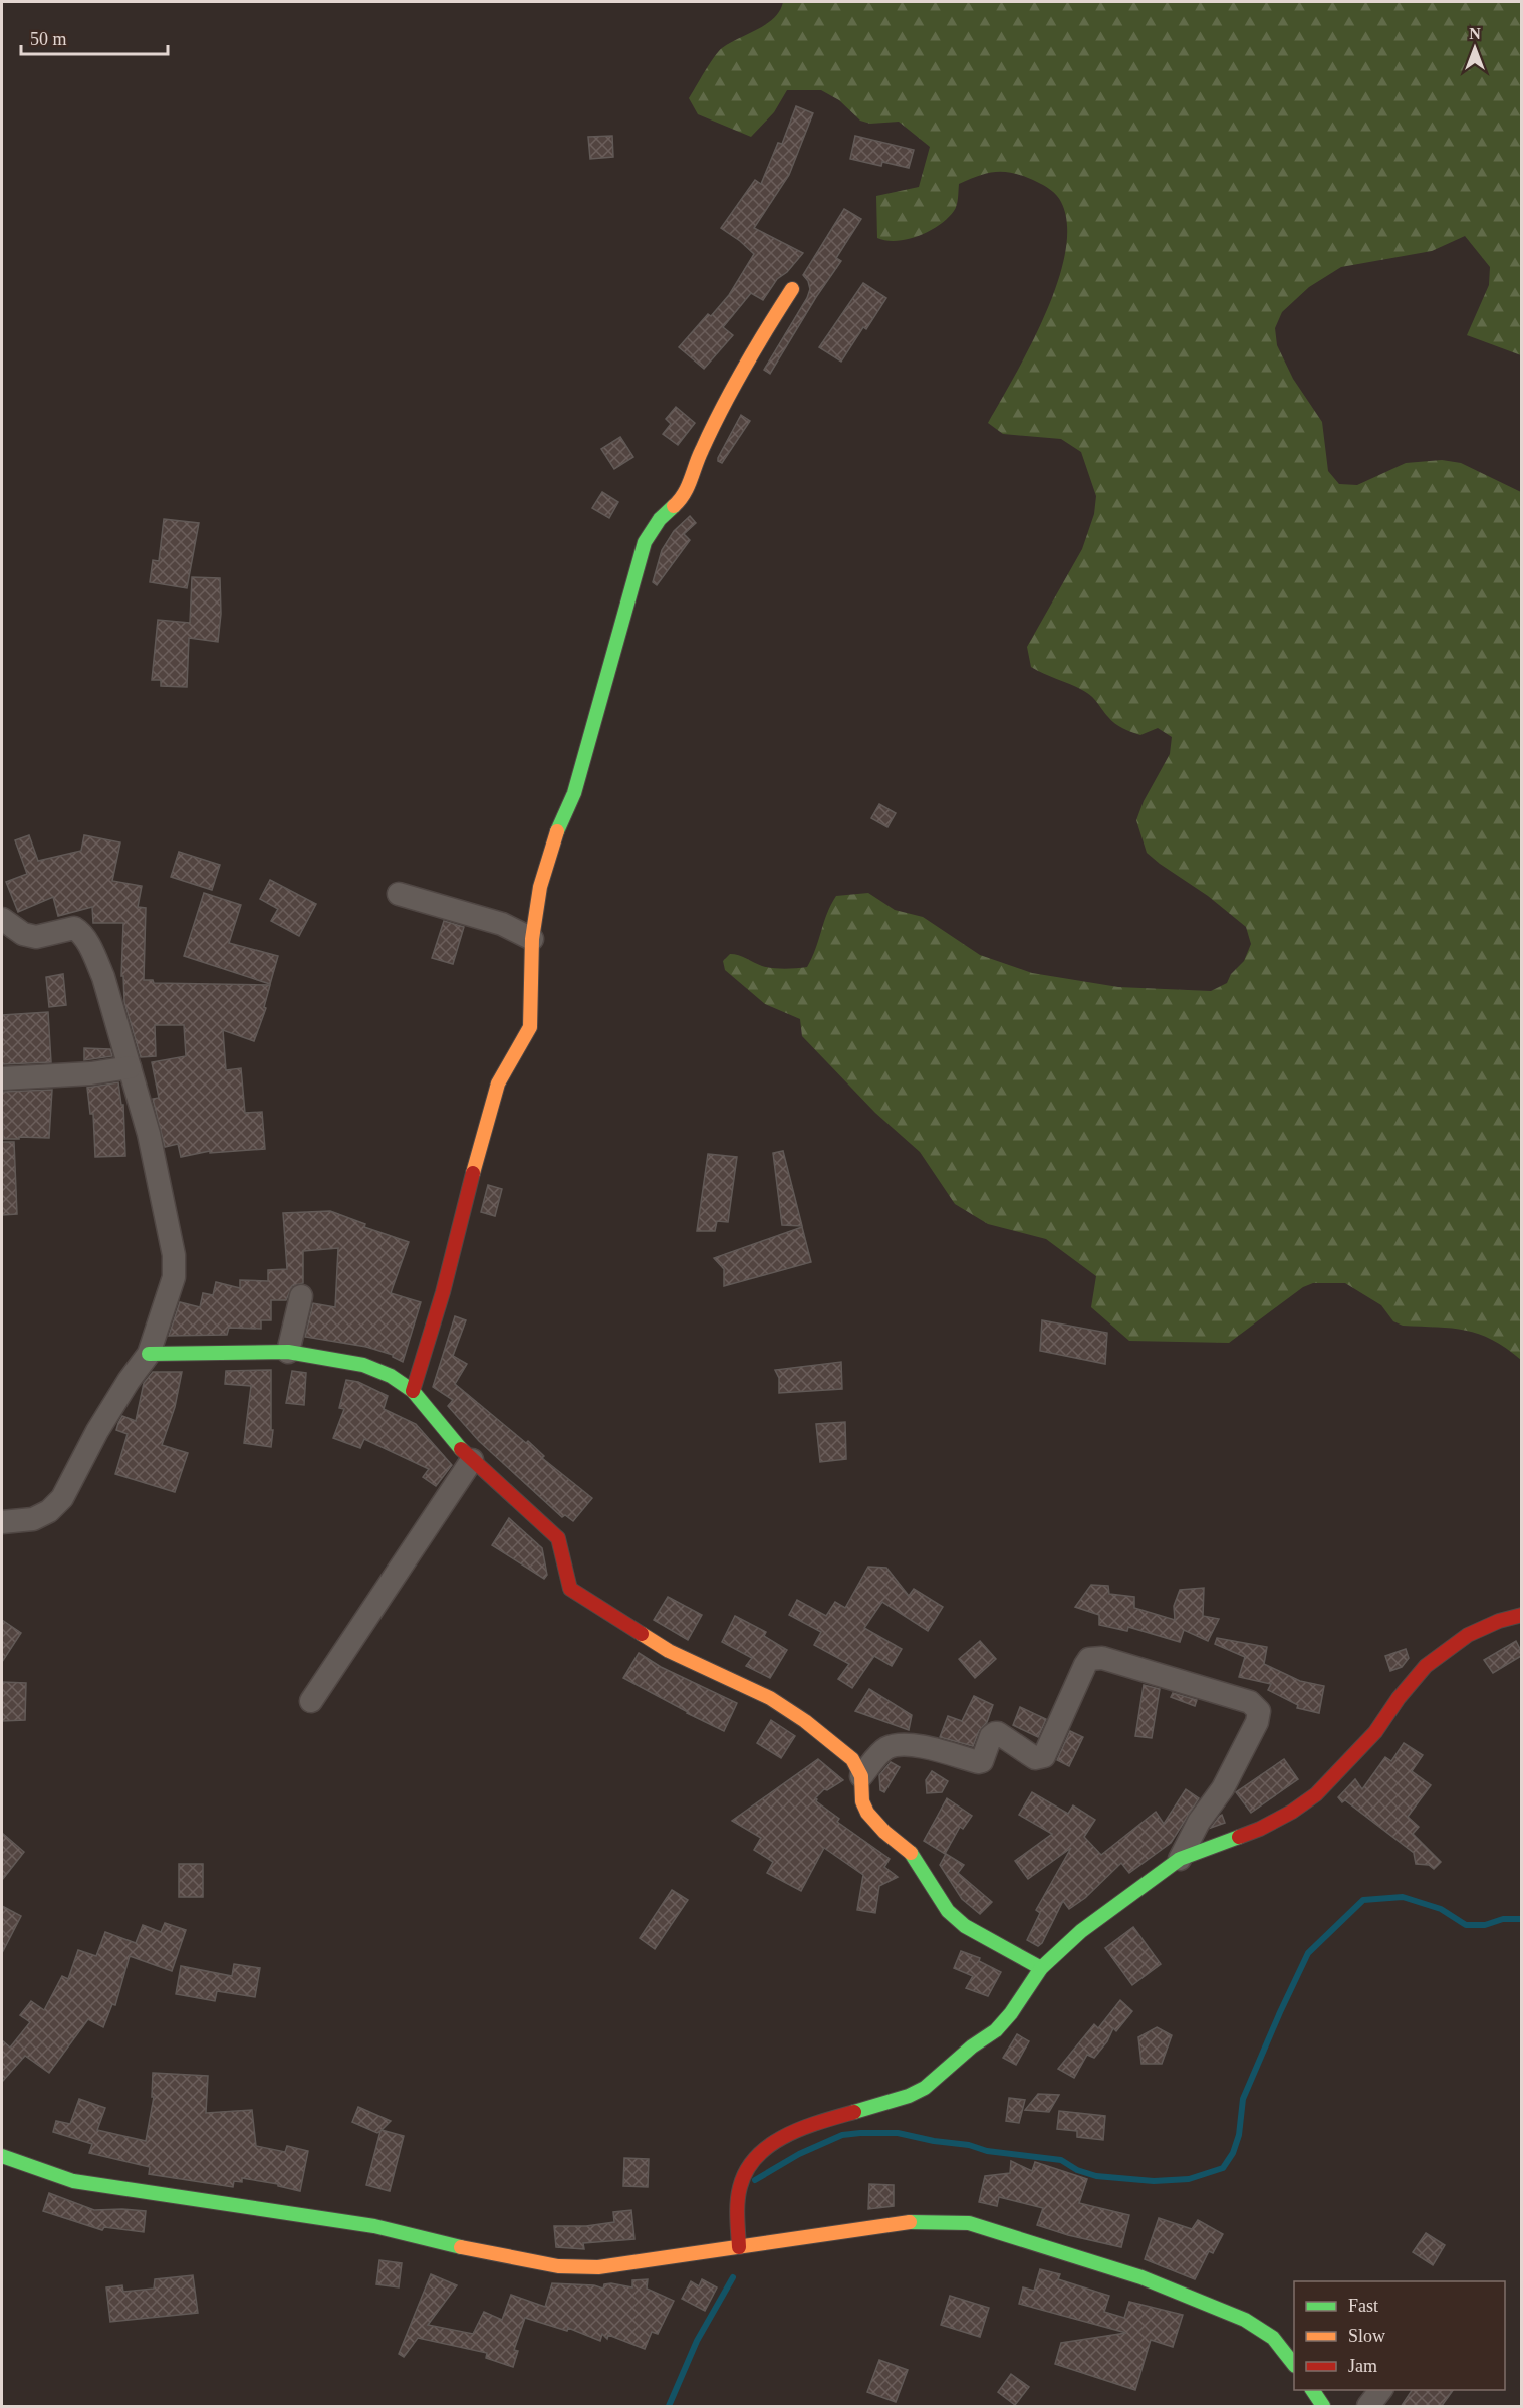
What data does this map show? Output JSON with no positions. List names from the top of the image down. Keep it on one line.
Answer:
{"legend":["Fast","Slow","Jam"],"scale_bar":"50 m","north":"top"}
